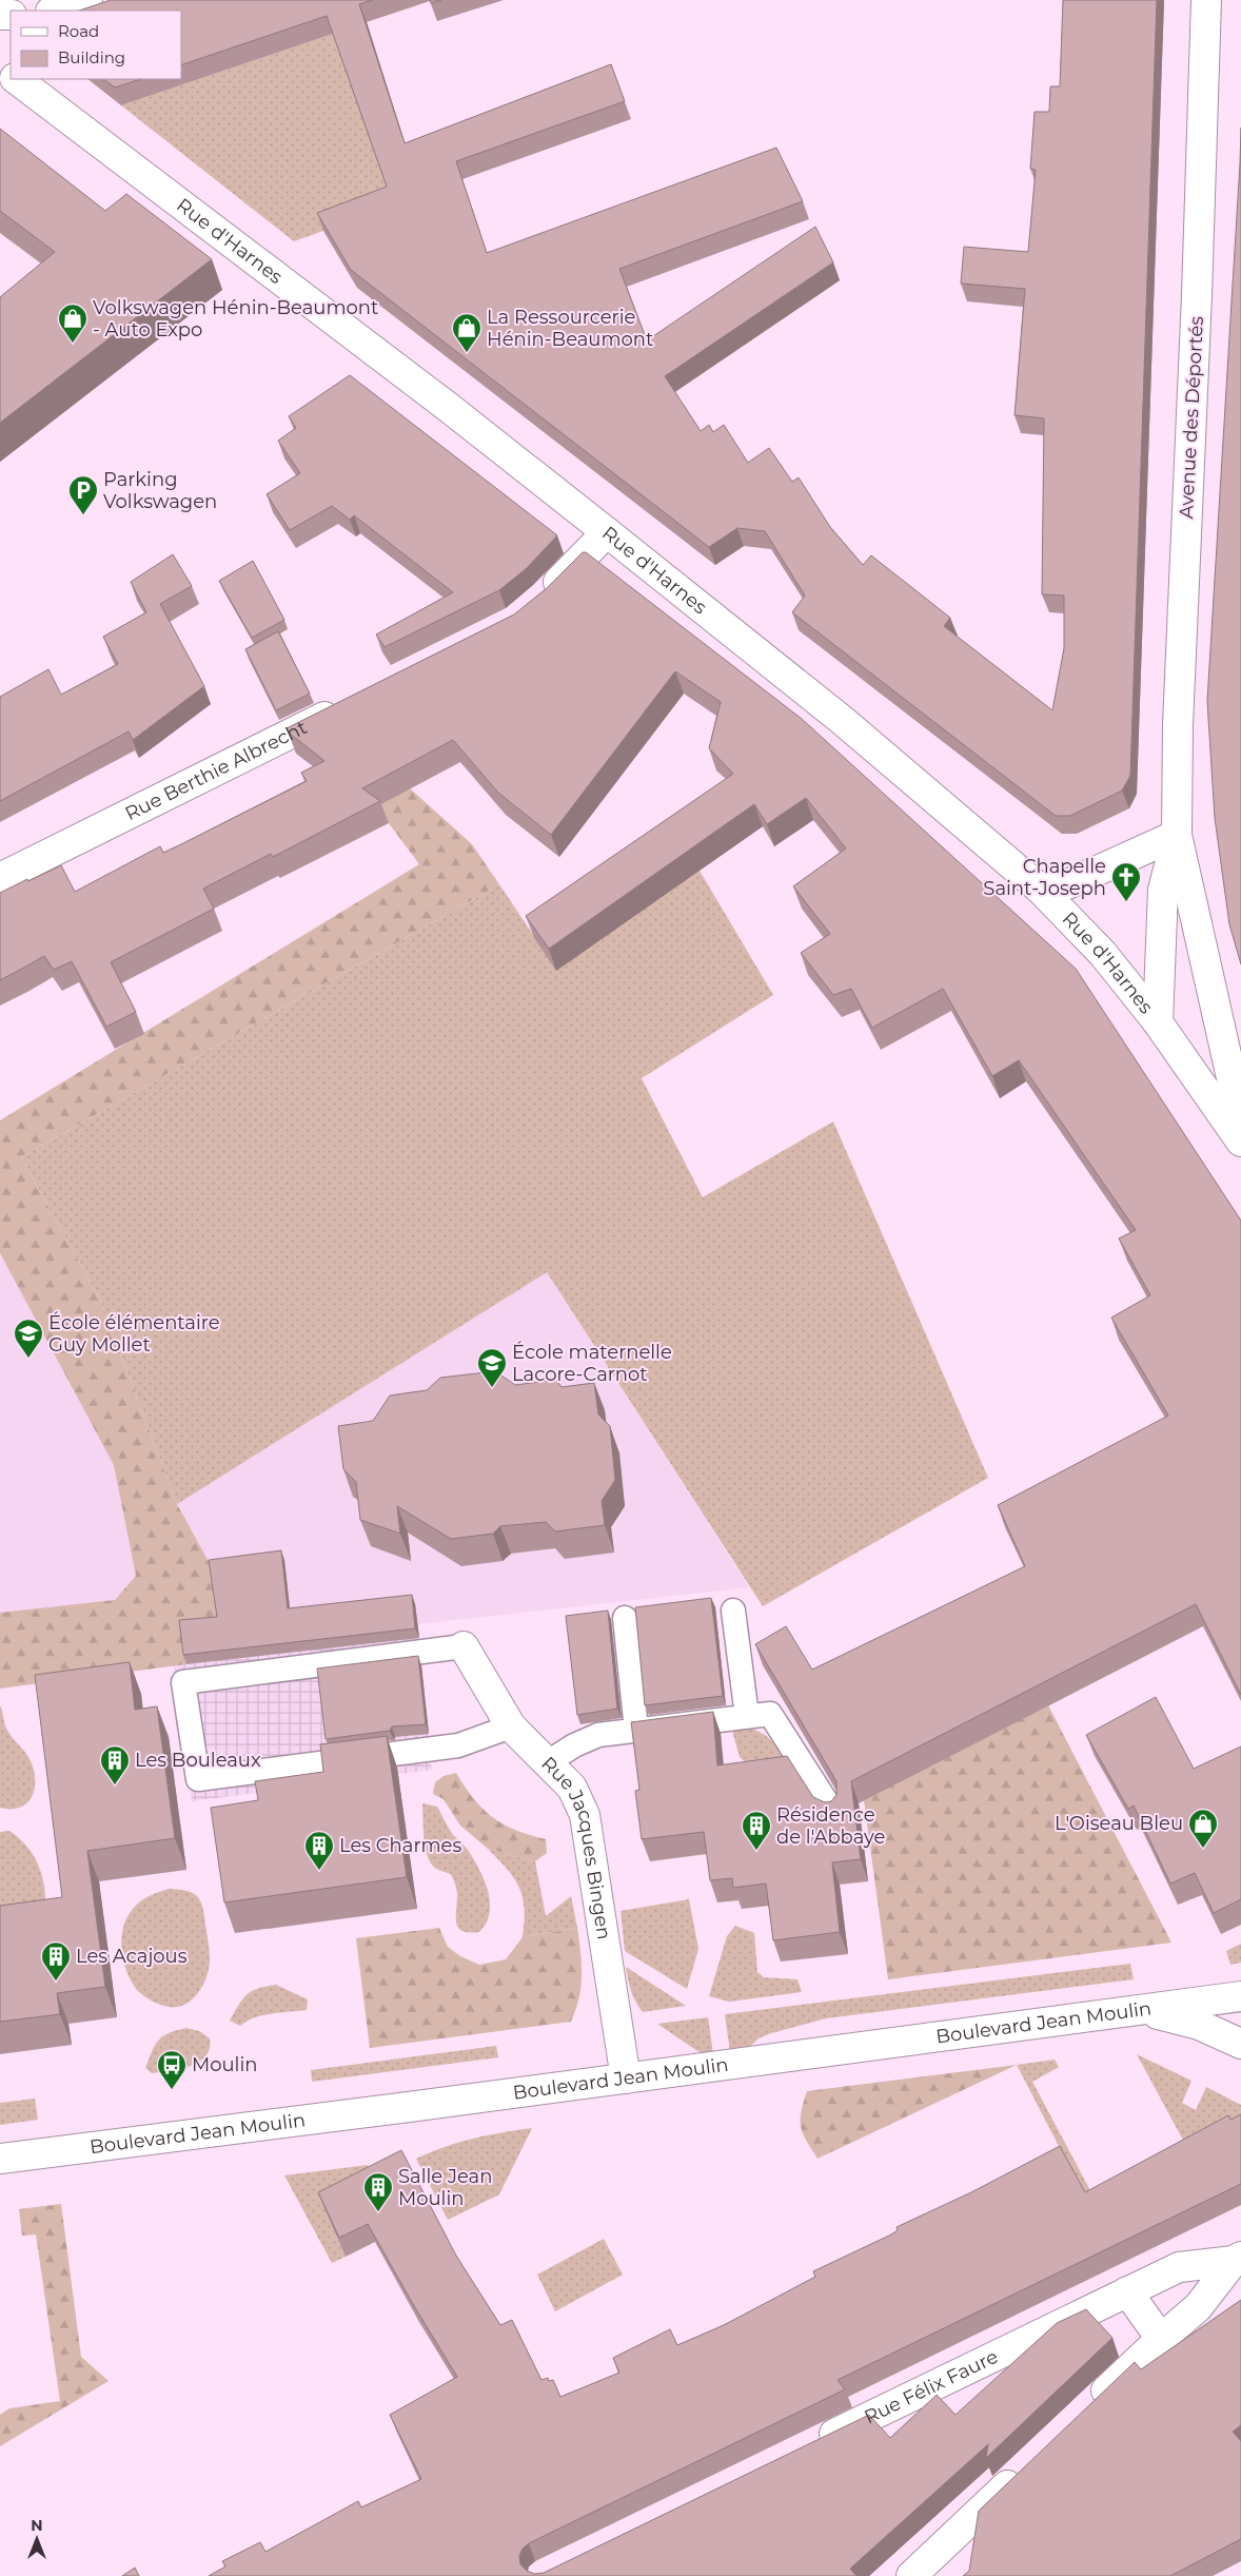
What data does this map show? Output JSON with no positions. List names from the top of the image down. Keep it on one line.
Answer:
{"streets":{"street":["Rue d'Harnes","Avenue des Déportés","Rue Berthie Albrecht","Rue Jacques Bingen","Boulevard Jean Moulin","Rue Félix Faure"]},"crossings":[["Rue d'Harnes","Avenue des Déportés"],["Rue Jacques Bingen","Boulevard Jean Moulin"]],"places":{"shop":["Volkswagen Hénin-Beaumont - Auto Expo","La Ressourcerie Hénin-Beaumont","L'Oiseau Bleu"],"parking":["Parking Volkswagen"],"church":["Chapelle Saint-Joseph"],"school or university":["École élémentaire Guy Mollet","École maternelle Lacore-Carnot"],"building":["Les Bouleaux","Résidence de l'Abbaye","Les Charmes","Les Acajous","Salle Jean Moulin"],"bus stop":["Moulin"]},"legend":["Road","Building"],"north":"top"}
